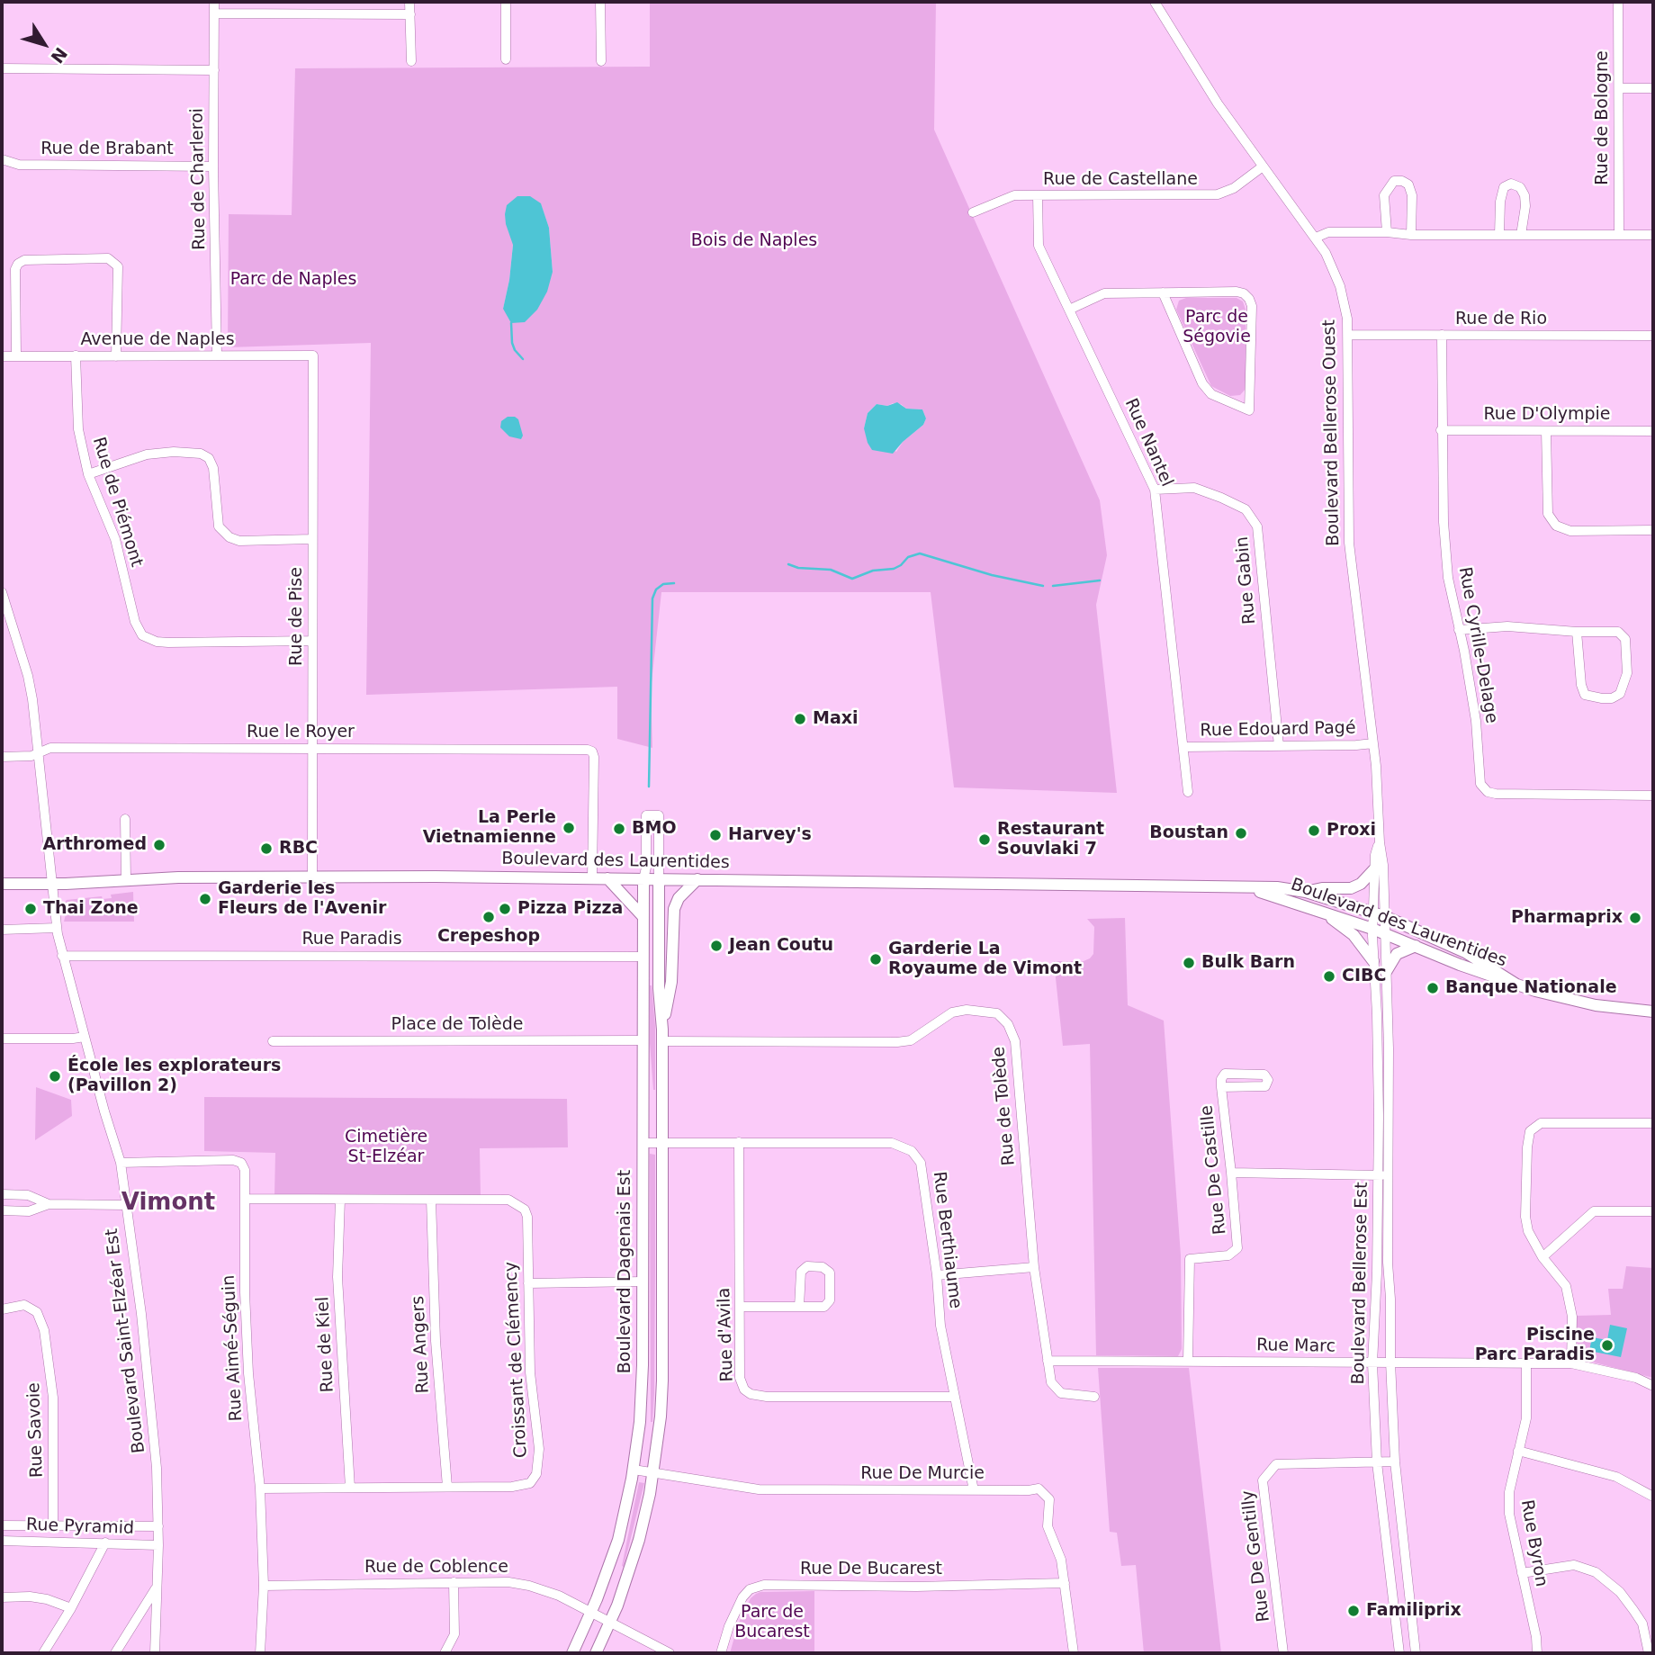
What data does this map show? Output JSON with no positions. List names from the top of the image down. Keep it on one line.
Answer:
{"streets":{"main road":["Boulevard des Laurentides","Boulevard Dagenais Est"],"street":["Rue de Bologne","Rue de Brabant","Rue de Charleroi","Rue de Castellane","Rue de Rio","Avenue de Naples","Rue D'Olympie","Boulevard Bellerose Ouest","Rue Nantel","Rue de Piémont","Rue Gabin","Rue de Pise","Rue Cyrille-Delage","Rue Edouard Pagé","Rue le Royer","Rue Paradis","Place de Tolède","Rue de Tolède","Rue De Castille","Rue Berthiaume","Boulevard Bellerose Est","Rue d'Avila","Boulevard Saint-Elzéar Est","Rue de Kiel","Rue Angers","Rue Marc","Rue Aimé-Séguin","Croissant de Clémency","Rue Savoie","Rue De Murcie","Rue Pyramid","Rue Byron","Rue De Gentilly","Rue de Coblence","Rue De Bucarest"]},"crossings":[["Rue de Brabant","Rue de Charleroi"],["Rue de Charleroi","Avenue de Naples"],["Rue de Castellane","Boulevard Bellerose Ouest"],["Rue de Castellane","Rue Nantel"],["Rue de Rio","Boulevard Bellerose Ouest"],["Rue de Rio","Rue Cyrille-Delage"],["Avenue de Naples","Rue de Piémont"],["Avenue de Naples","Rue de Pise"],["Rue D'Olympie","Rue Cyrille-Delage"],["Boulevard Bellerose Ouest","Rue Edouard Pagé"],["Boulevard Bellerose Ouest","Boulevard des Laurentides"],["Boulevard Bellerose Ouest","Boulevard Bellerose Est"],["Rue Nantel","Rue Gabin"],["Rue Nantel","Rue Edouard Pagé"],["Rue de Piémont","Rue de Pise"],["Rue Gabin","Rue Edouard Pagé"],["Rue de Pise","Rue le Royer"],["Rue de Pise","Boulevard des Laurentides"],["Rue le Royer","Boulevard des Laurentides"],["Rue le Royer","Boulevard Saint-Elzéar Est"],["Boulevard des Laurentides","Boulevard Dagenais Est"],["Boulevard des Laurentides","Boulevard Bellerose Est"],["Boulevard des Laurentides","Boulevard Saint-Elzéar Est"],["Rue Paradis","Boulevard Dagenais Est"],["Rue Paradis","Boulevard Saint-Elzéar Est"],["Place de Tolède","Boulevard Dagenais Est"],["Rue de Tolède","Rue Marc"],["Rue De Castille","Rue Marc"],["Rue Berthiaume","Boulevard Dagenais Est"],["Rue Berthiaume","Rue d'Avila"],["Rue Berthiaume","Rue De Murcie"],["Boulevard Dagenais Est","Rue De Murcie"],["Boulevard Dagenais Est","Rue de Coblence"],["Boulevard Bellerose Est","Rue Marc"],["Boulevard Bellerose Est","Rue De Gentilly"],["Boulevard Saint-Elzéar Est","Rue Aimé-Séguin"],["Boulevard Saint-Elzéar Est","Rue Pyramid"],["Rue de Kiel","Croissant de Clémency"],["Rue Angers","Croissant de Clémency"],["Rue Marc","Rue Byron"],["Rue Aimé-Séguin","Croissant de Clémency"],["Rue Aimé-Séguin","Rue de Coblence"],["Rue De Murcie","Rue De Bucarest"]],"districts":["Vimont"],"parks":["Bois de Naples","Parc de Naples","Parc de Ségovie","Cimetière St-Elzéar","Parc de Bucarest"],"places":["Maxi","La Perle Vietnamienne","BMO","Proxi","Boustan","Harvey's","Restaurant Souvlaki 7","Arthromed","RBC","Garderie les Fleurs de l'Avenir","Thai Zone","Pizza Pizza","Crepeshop","Pharmaprix","Jean Coutu","Garderie La Royaume de Vimont","Bulk Barn","CIBC","Banque Nationale","École les explorateurs (Pavillon 2)","Piscine Parc Paradis","Familiprix"],"north":"bottom right"}
